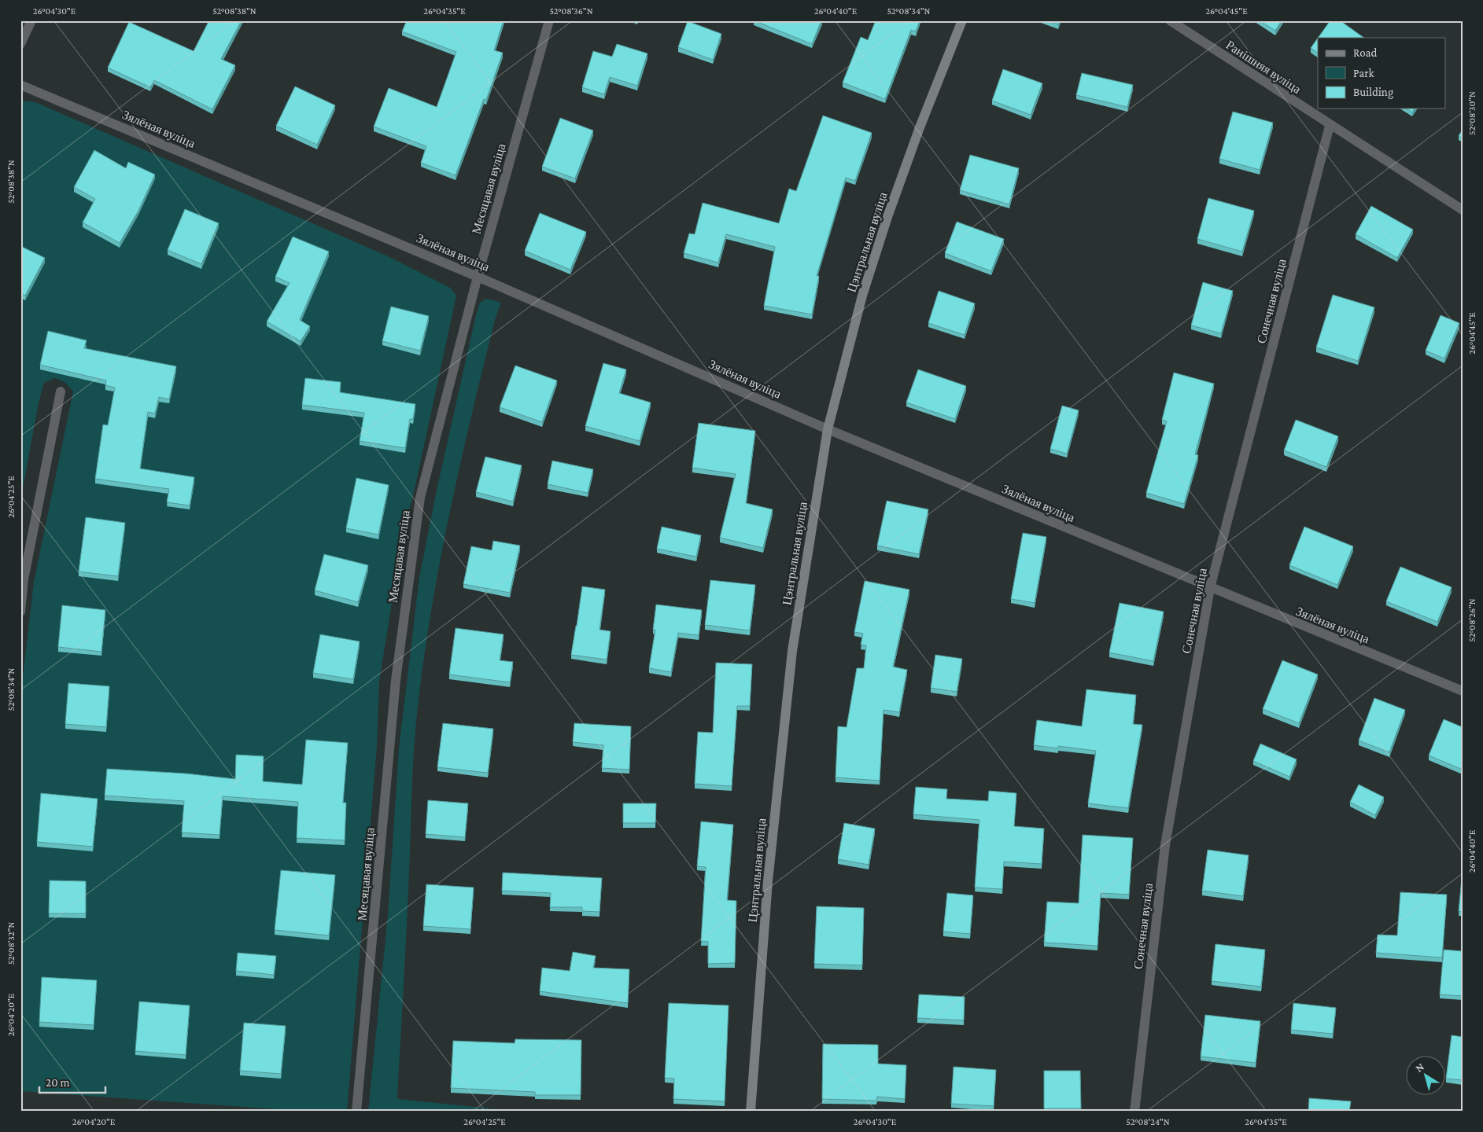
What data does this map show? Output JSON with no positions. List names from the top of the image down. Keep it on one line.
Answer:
{"streets":{"street":["Ранішняя вуліца","Зялёная вуліца","Месяцавая вуліца","Цэнтральная вуліца","Сонечная вуліца"]},"crossings":[["Ранішняя вуліца","Сонечная вуліца"],["Зялёная вуліца","Месяцавая вуліца"],["Зялёная вуліца","Цэнтральная вуліца"],["Зялёная вуліца","Сонечная вуліца"]],"legend":["Road","Park","Building"],"scale_bar":"20 m","north":"top left","coordinates":["26°04'30\"E","52°08'38\"N","26°04'35\"E","52°08'36\"N","26°04'40\"E","52°08'34\"N","26°04'45\"E","52°08'30\"N","26°04'25\"E","52°08'26\"N","52°08'32\"N","26°04'20\"E","52°08'24\"N"]}
